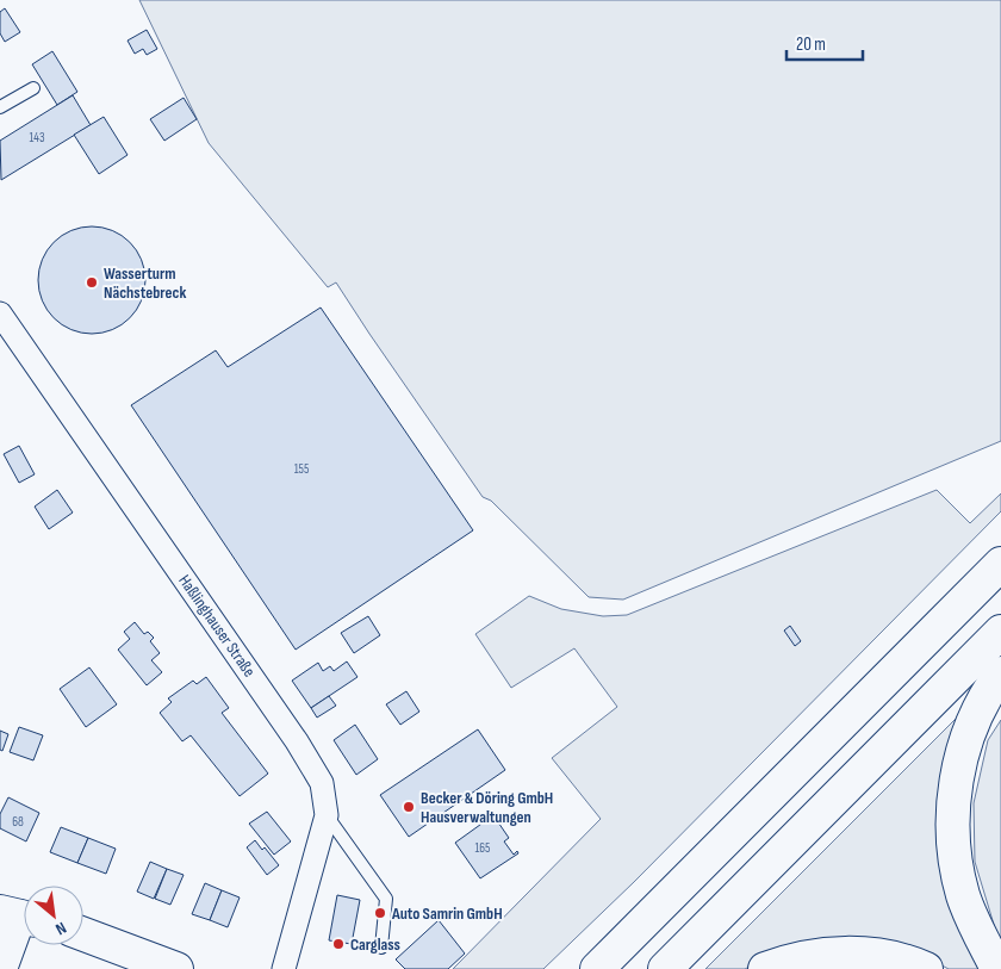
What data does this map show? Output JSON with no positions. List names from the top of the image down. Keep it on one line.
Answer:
{"streets":{"street":["Haßlinghauser Straße"]},"places":["Wasserturm Nächstebreck","Becker & Döring GmbH Hausverwaltungen","Auto Samrin GmbH","Carglass"],"house_numbers":["143","155","68","165"],"scale_bar":"20 m","north":"bottom right"}
